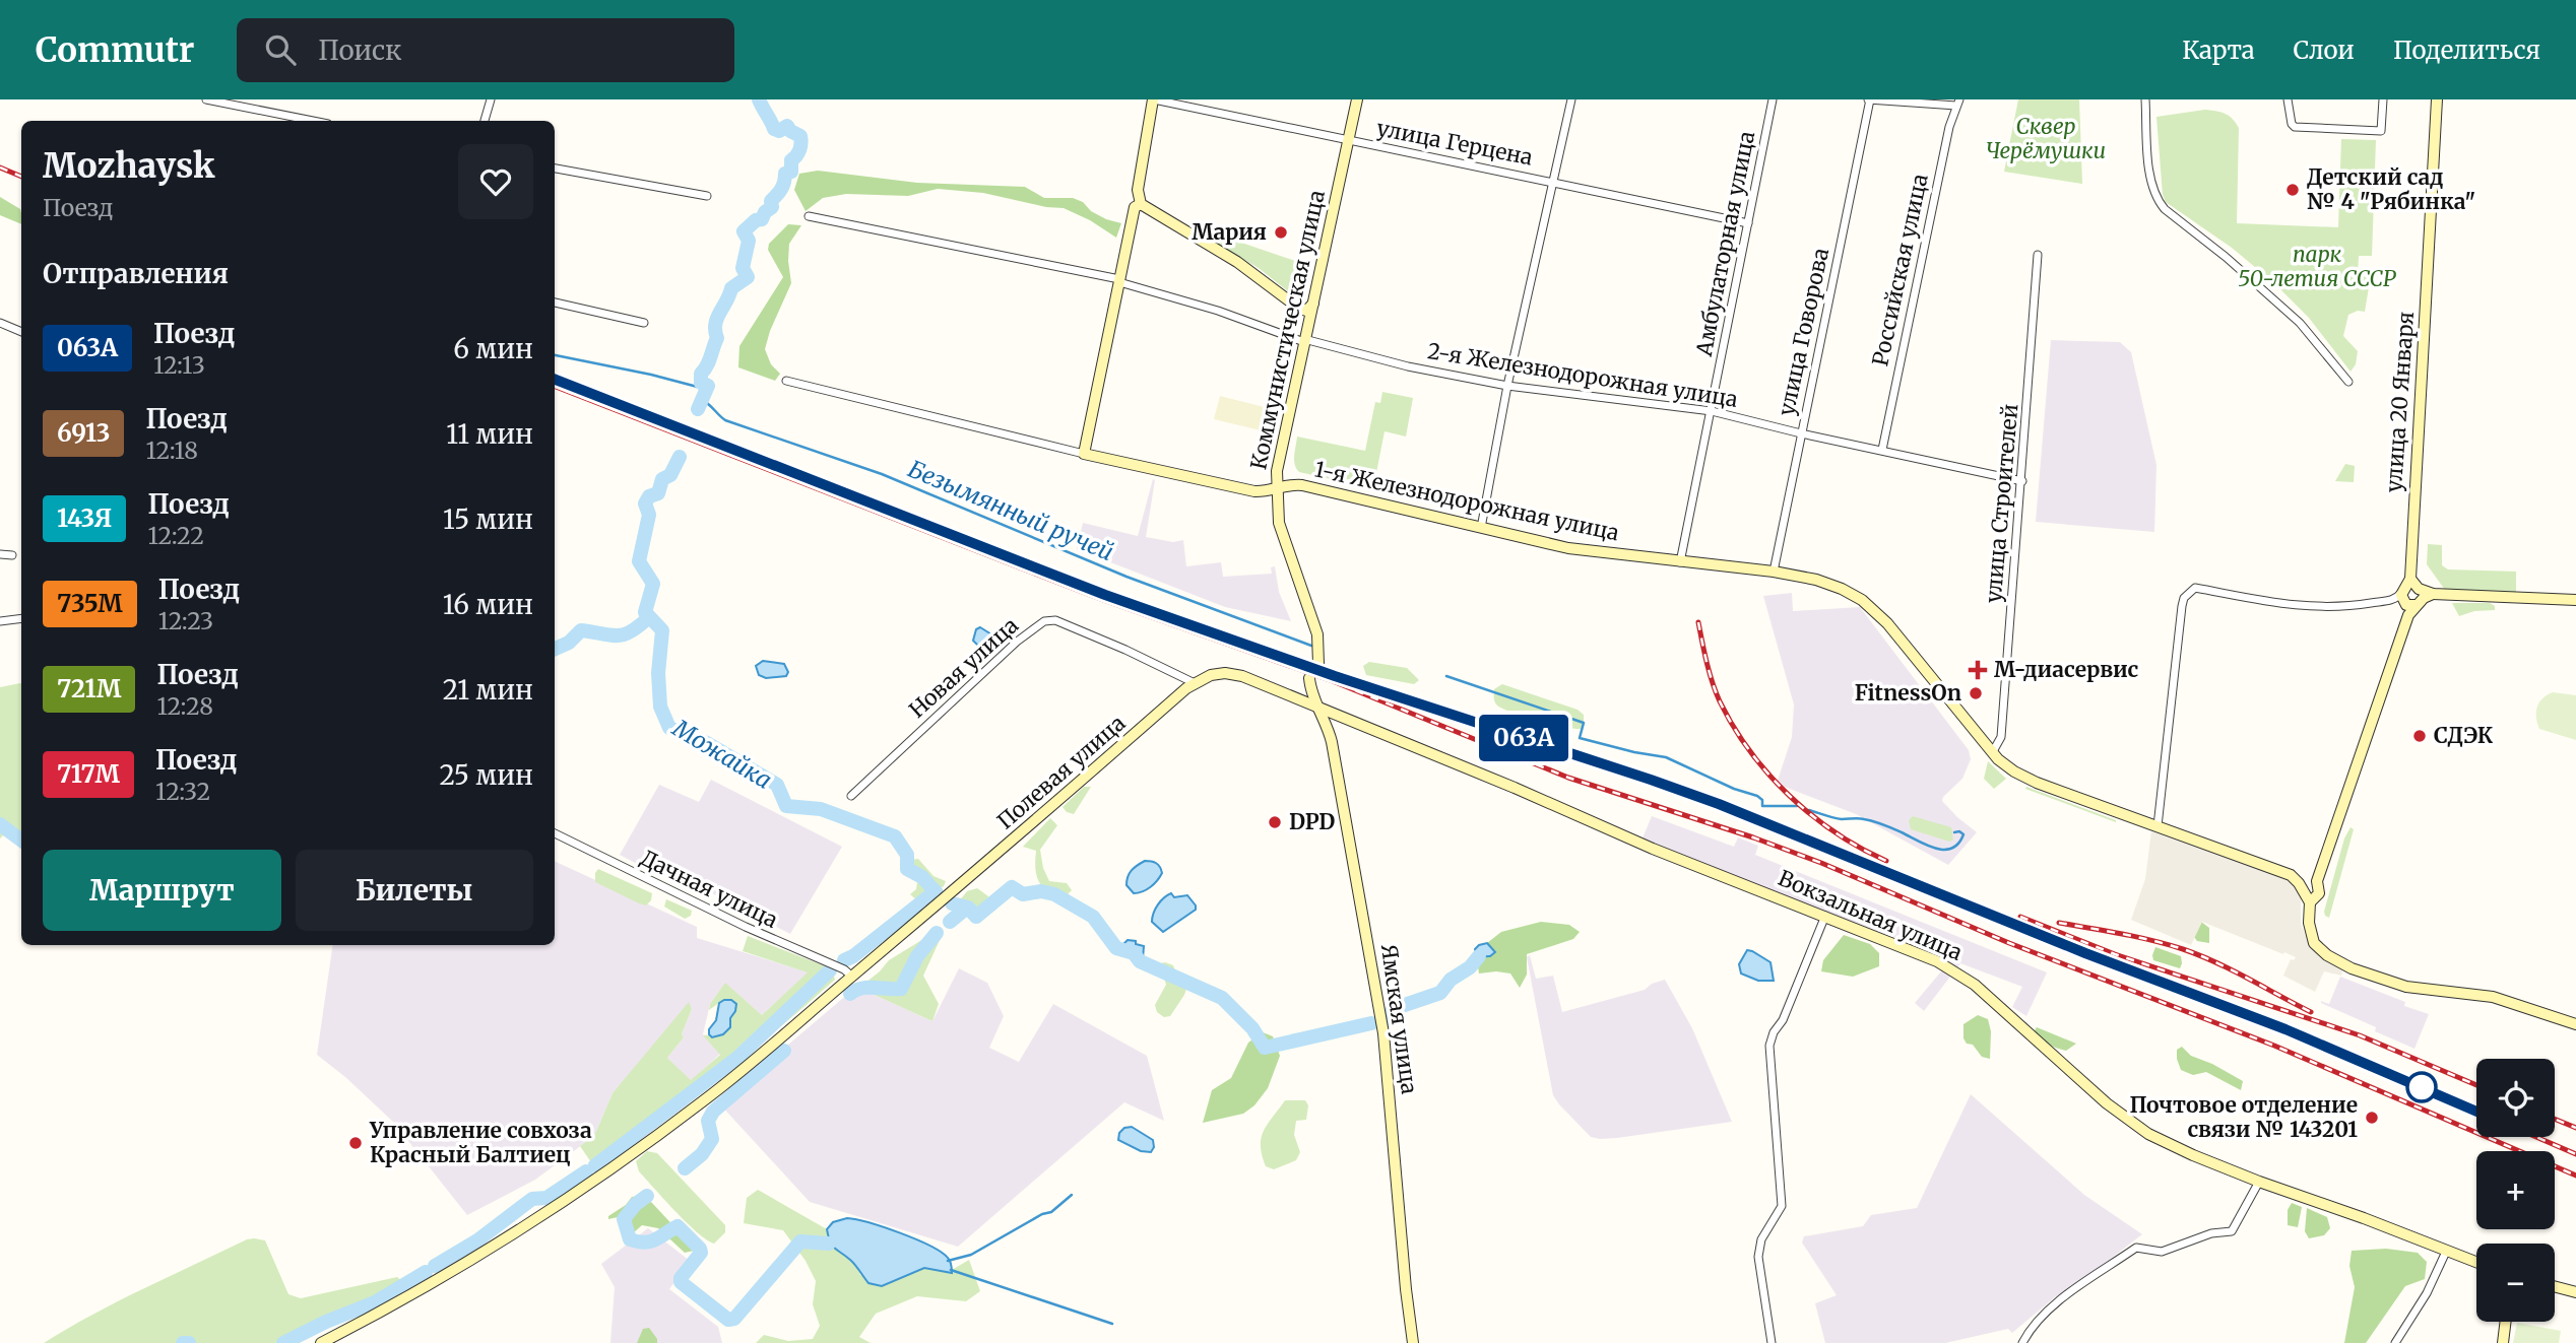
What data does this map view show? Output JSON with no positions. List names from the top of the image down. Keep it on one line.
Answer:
{"streets":{"main road":["Коммунистическая улица","улица 20 Января","1-я Железнодорожная улица","Полевая улица","Вокзальная улица","Ямская улица"],"street":["улица Герцена","Амбулаторная улица","Российская улица","улица Говорова","2-я Железнодорожная улица","улица Строителей","Новая улица","Дачная улица"]},"crossings":[["улица Герцена","Амбулаторная улица"],["улица Герцена","Коммунистическая улица"],["Амбулаторная улица","2-я Железнодорожная улица"],["Амбулаторная улица","1-я Железнодорожная улица"],["Российская улица","2-я Железнодорожная улица"],["Коммунистическая улица","2-я Железнодорожная улица"],["Коммунистическая улица","1-я Железнодорожная улица"],["улица Говорова","2-я Железнодорожная улица"],["улица Говорова","1-я Железнодорожная улица"],["2-я Железнодорожная улица","улица Строителей"],["1-я Железнодорожная улица","улица Строителей"],["Новая улица","Полевая улица"],["Полевая улица","Дачная улица"],["Полевая улица","Вокзальная улица"],["Полевая улица","Ямская улица"],["Вокзальная улица","Ямская улица"]],"water":["Безымянный ручей","Можайка"],"parks":["Сквер Черёмушки","парк 50-летия СССР"],"places":{"other":["Детский сад № 4 \"Рябинка\"","Мария","FitnessOn","СДЭК","DPD","Почтовое отделение связи № 143201","Управление совхоза Красный Балтиец"],"health":["М-диасервис"]},"page":{"header":"Commutr","search":"Поиск","nav":["Карта","Слои","Поделиться"],"on_map":"063А","heading":[["Mozhaysk","Поезд"],"Отправления"],"list":[{"mark":"063А","name":"Поезд","note":"12:13","value":"6 мин"},{"mark":"6913","name":"Поезд","note":"12:18","value":"11 мин"},{"mark":"143Я","name":"Поезд","note":"12:22","value":"15 мин"},{"mark":"735М","name":"Поезд","note":"12:23","value":"16 мин"},{"mark":"721М","name":"Поезд","note":"12:28","value":"21 мин"},{"mark":"717М","name":"Поезд","note":"12:32","value":"25 мин"}],"buttons":["Маршрут","Билеты"],"map_buttons":["+","−"]}}
